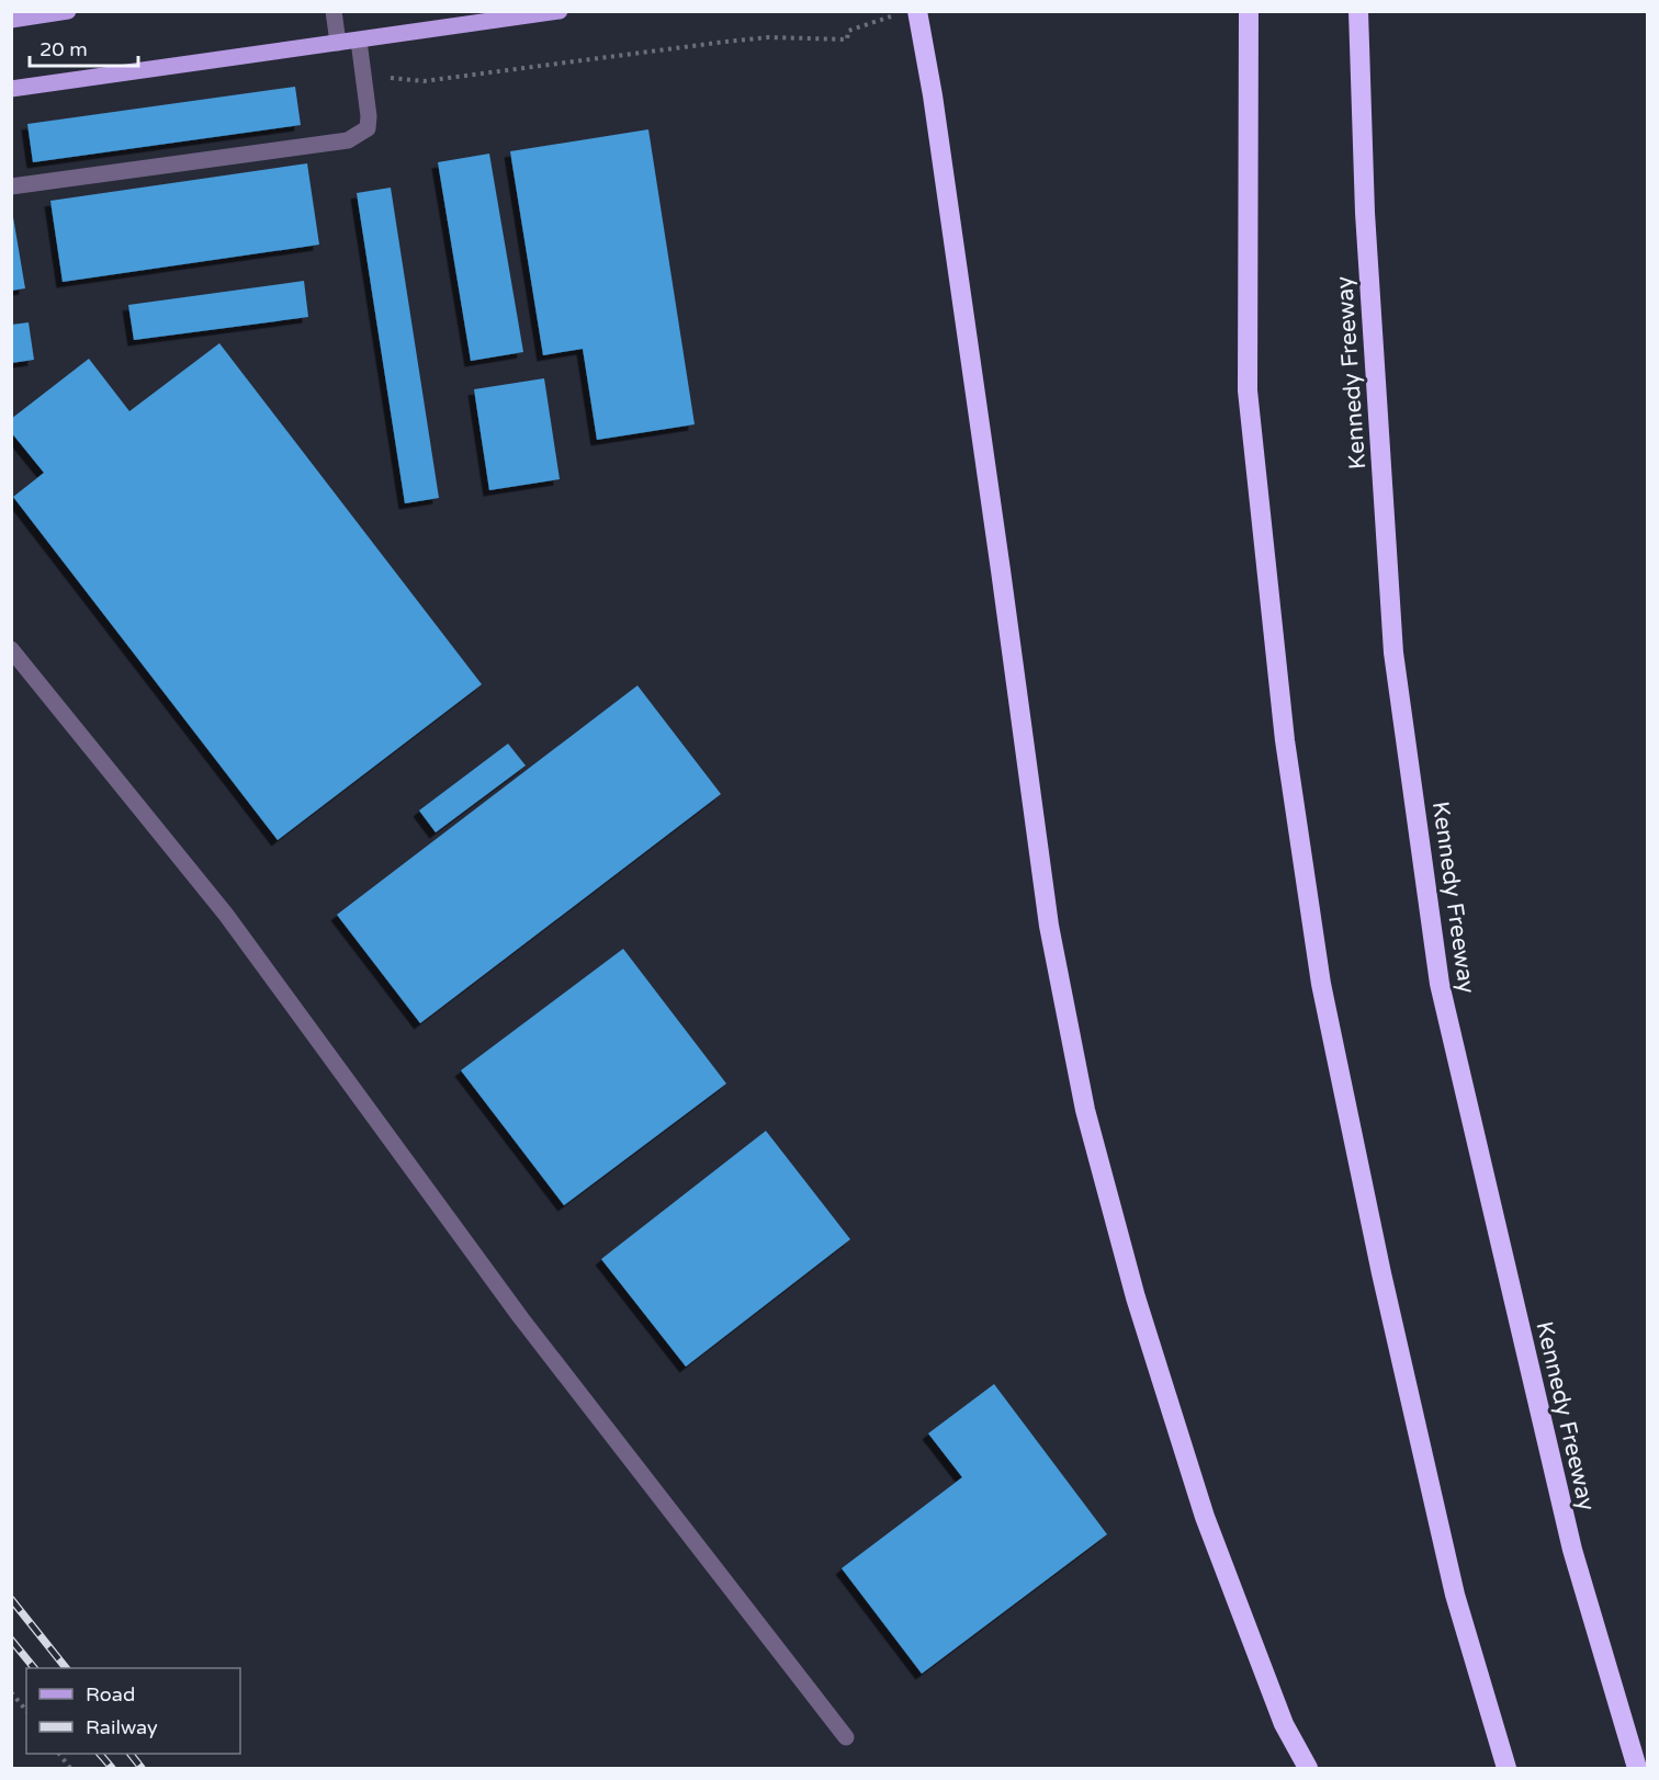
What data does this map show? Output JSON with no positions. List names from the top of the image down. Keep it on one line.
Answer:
{"streets":{"highway":["Kennedy Freeway"]},"legend":["Road","Railway"],"scale_bar":"20 m"}
